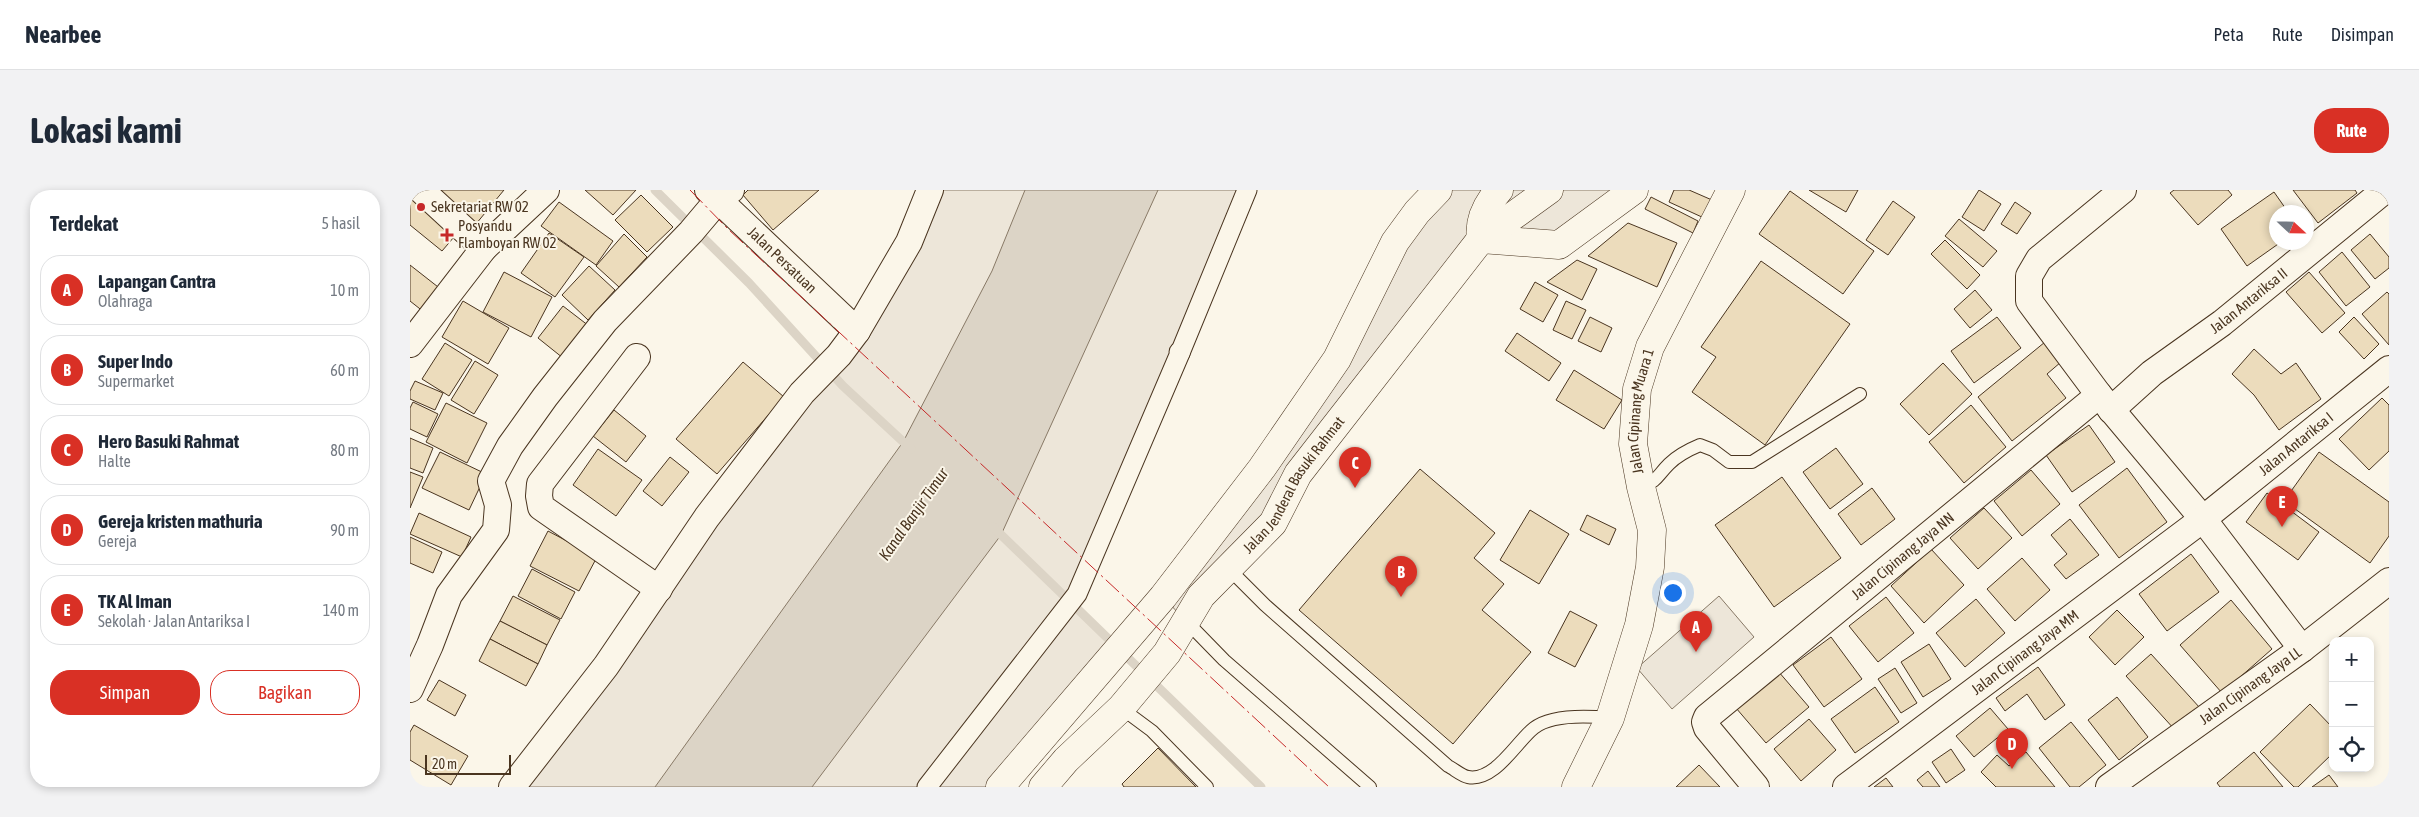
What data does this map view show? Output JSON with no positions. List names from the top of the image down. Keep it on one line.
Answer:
{"streets":{"main road":["Jalan Cipinang Muara 1","Jalan Jenderal Basuki Rahmat"],"street":["Jalan Persatuan","Jalan Antariksa II","Jalan Antariksa I","Jalan Cipinang Jaya NN","Jalan Cipinang Jaya MM","Jalan Cipinang Jaya LL"]},"crossings":[["Jalan Antariksa II","Jalan Cipinang Jaya NN"],["Jalan Antariksa I","Jalan Cipinang Jaya MM"]],"water":["Kanal Banjir Timur"],"places":{"other":["Sekretariat RW 02"],"health":["Posyandu Flamboyan RW 02"]},"scale_bar":"20 m","north":"right","page":{"header":"Nearbee","nav":["Peta","Rute","Disimpan"],"buttons":["Rute",["Simpan","Bagikan"]],"title":"Lokasi kami","heading":["Terdekat","5 hasil"],"list":[{"mark":"A","name":"Lapangan Cantra","note":"Olahraga","value":"10 m"},{"mark":"B","name":"Super Indo","note":"Supermarket","value":"60 m"},{"mark":"C","name":"Hero Basuki Rahmat","note":"Halte","value":"80 m"},{"mark":"D","name":"Gereja kristen mathuria","note":"Gereja","value":"90 m"},{"mark":"E","name":"TK Al Iman","note":"Sekolah · Jalan Antariksa I","value":"140 m"}],"pins":["C","E","B","A","D"],"map_buttons":["+","−"],"scale":"20 m"}}
